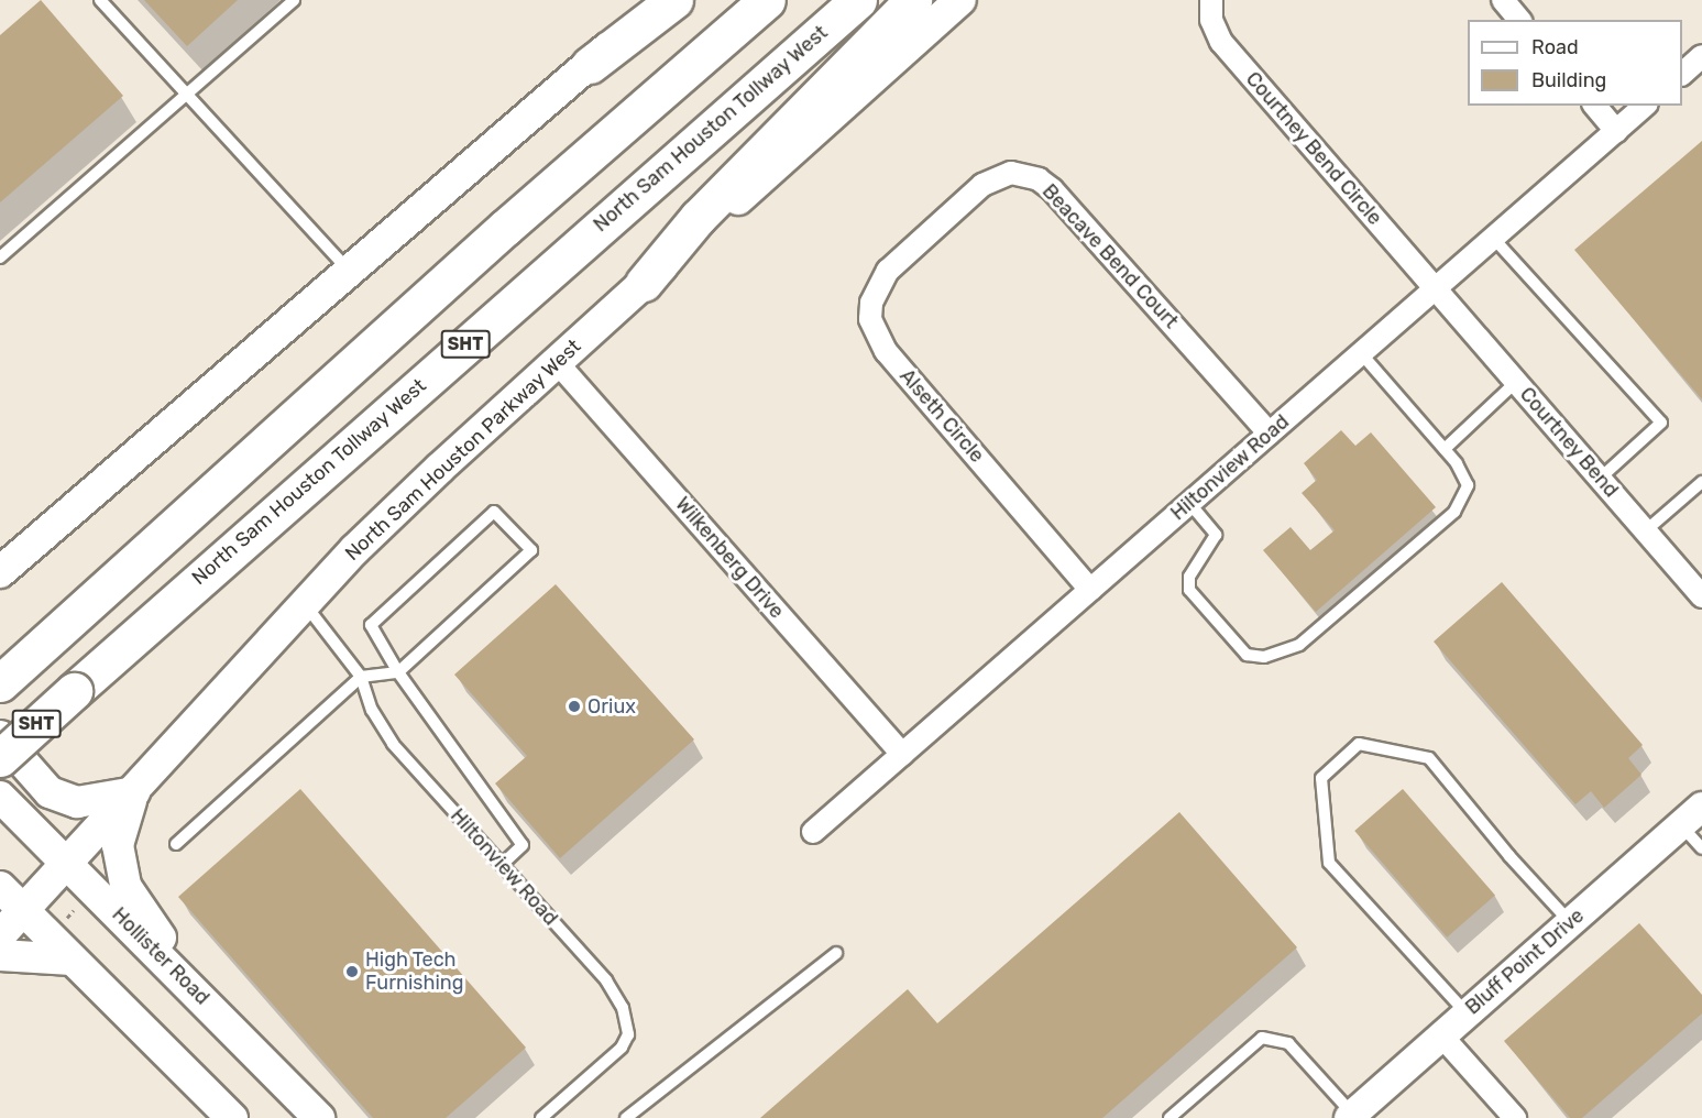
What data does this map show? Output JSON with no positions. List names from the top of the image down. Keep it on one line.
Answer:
{"streets":{"highway":["North Sam Houston Tollway West","SHT"],"main road":["North Sam Houston Parkway West","Hollister Road"],"street":["Courtney Bend Circle","Beacave Bend Court","Alseth Circle","Courtney Bend","Hiltonview Road","Wilkenberg Drive","Bluff Point Drive"]},"crossings":[["Courtney Bend Circle","Courtney Bend"],["Courtney Bend Circle","Hiltonview Road"],["Beacave Bend Court","Alseth Circle"],["Beacave Bend Court","Hiltonview Road"],["Alseth Circle","Hiltonview Road"],["Courtney Bend","Hiltonview Road"],["North Sam Houston Parkway West","Hiltonview Road"],["North Sam Houston Parkway West","Wilkenberg Drive"],["North Sam Houston Parkway West","Hollister Road"],["Hiltonview Road","Wilkenberg Drive"]],"places":["Oriux","High Tech Furnishing"],"legend":["Road","Building"]}
